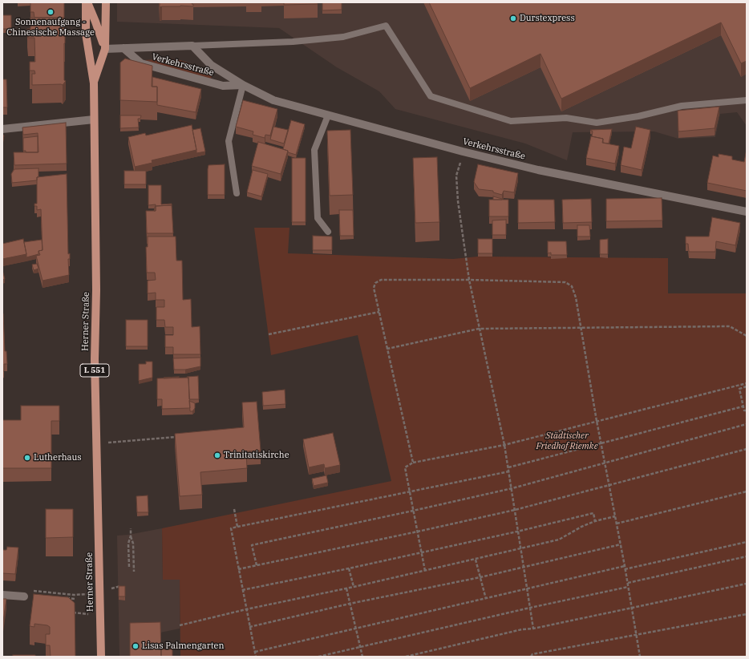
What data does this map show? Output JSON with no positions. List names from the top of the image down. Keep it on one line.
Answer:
{"streets":{"main road":["Herner Straße","L 551"],"street":["Verkehrsstraße"]},"crossings":[["Verkehrsstraße","Herner Straße"],["Verkehrsstraße","L 551"],["Herner Straße","L 551"]],"parks":["Städtischer Friedhof Riemke"],"places":["Sonnenaufgang - Chinesische Massage","Durstexpress","Trinitatiskirche","Lutherhaus","Lisas Palmengarten"]}
